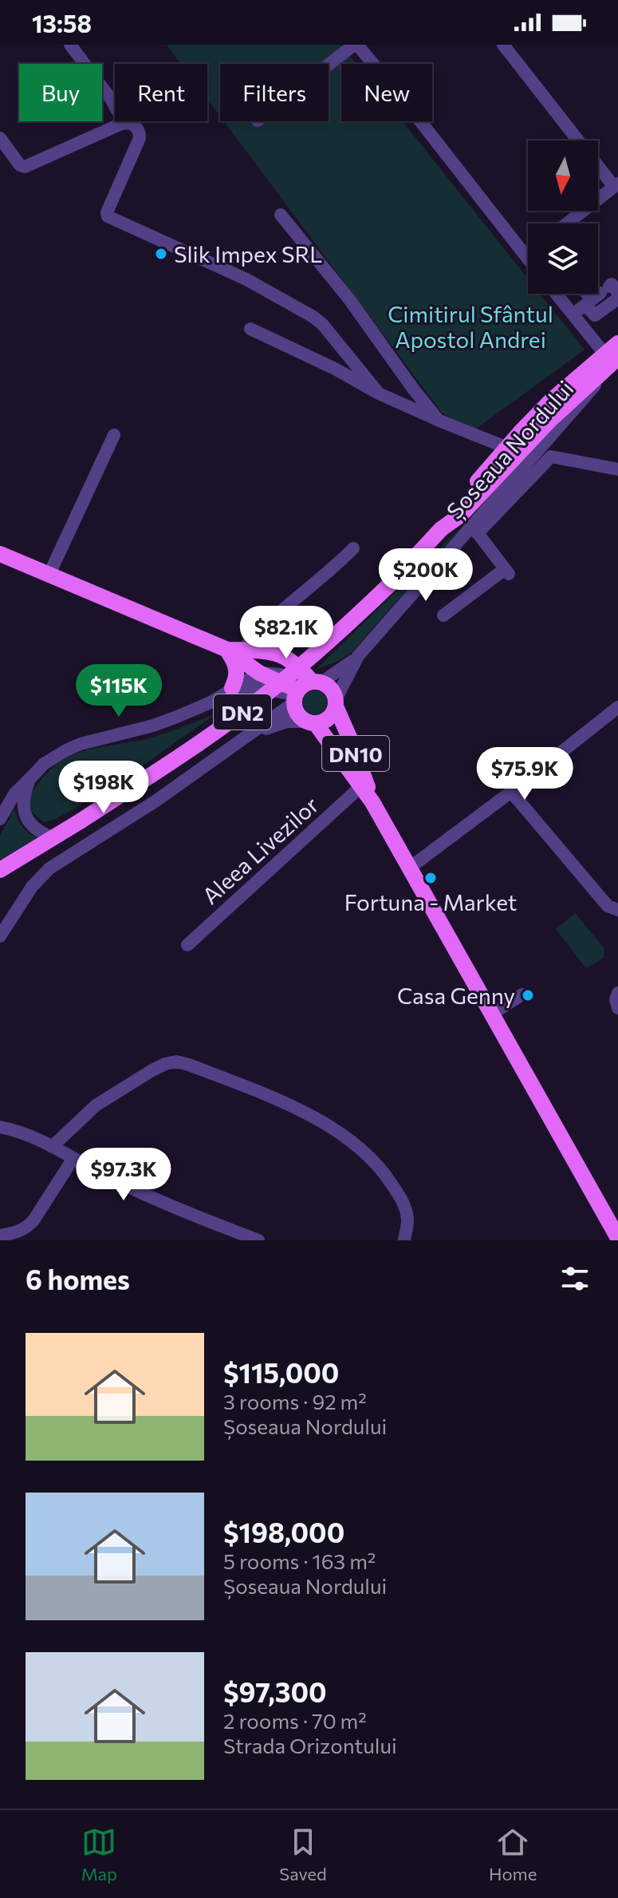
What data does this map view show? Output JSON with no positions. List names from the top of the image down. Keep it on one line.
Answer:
{"streets":{"main road":["Șoseaua Nordului","DN2","DN10"],"street":["Aleea Livezilor"]},"crossings":[["Șoseaua Nordului","DN10"],["DN10","Aleea Livezilor"]],"parks":["Cimitirul Sfântul Apostol Andrei"],"places":["Slik Impex SRL","Fortuna - Market","Casa Genny"],"north":"bottom","page":{"status":"13:58","chip":["Buy","Rent","Filters","New"],"price":["$200K","$82.1K","$115K","$75.9K","$198K","$97.3K"],"heading":"6 homes","list":[{"name":"$115,000","note":"3 rooms · 92 m² · Șoseaua Nordului"},{"name":"$198,000","note":"5 rooms · 163 m² · Șoseaua Nordului"},{"name":"$97,300","note":"2 rooms · 70 m² · Strada Orizontului"}],"tabs":["Map","Saved","Home"]}}
